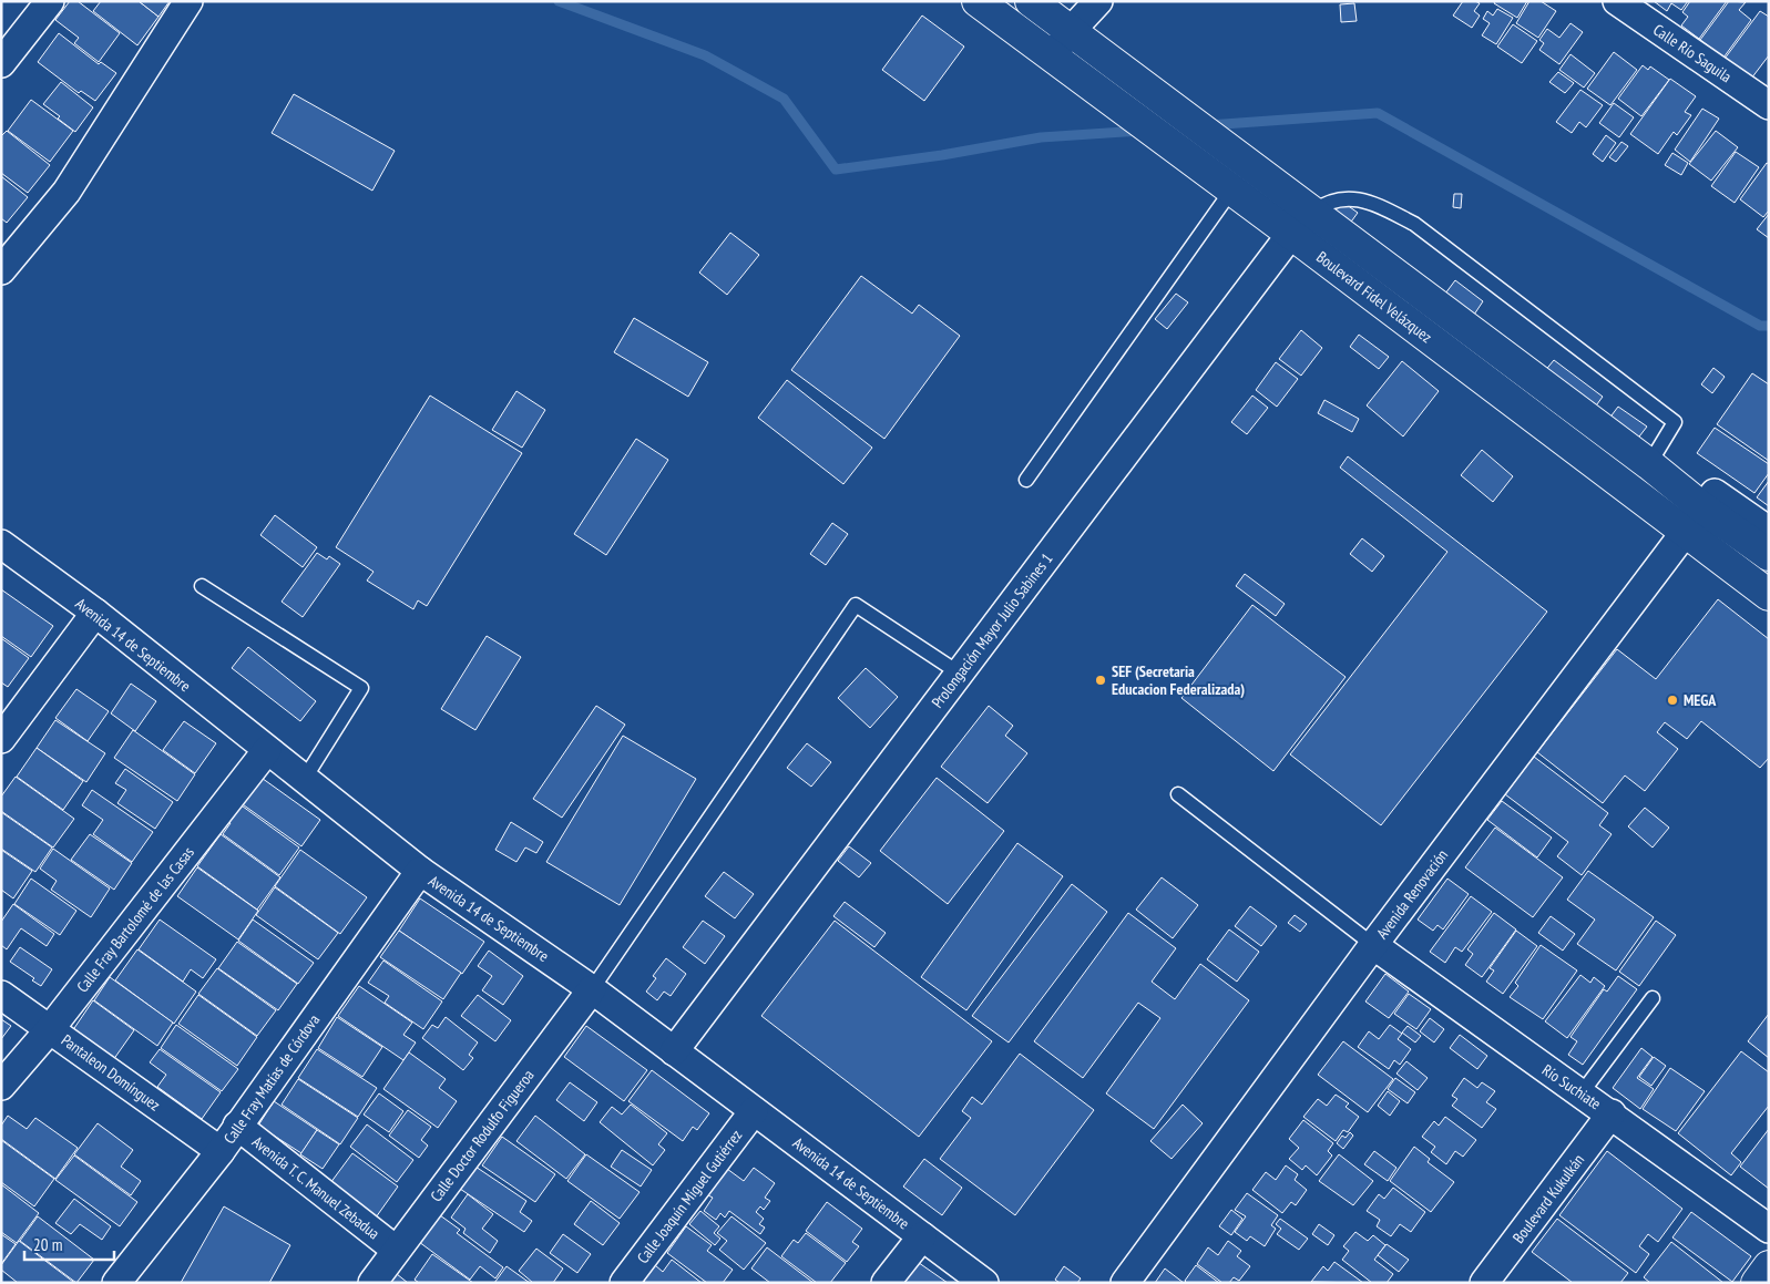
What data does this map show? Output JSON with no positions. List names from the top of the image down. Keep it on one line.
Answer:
{"streets":{"main road":["Boulevard Fidel Velázquez"],"street":["Calle Río Saguila","Prolongación Mayor Julio Sabines 1","Avenida 14 de Septiembre","Avenida Renovación","Calle Fray Bartolomé de las Casas","Pantaleon Domínguez","Calle Fray Matías de Córdova","Río Suchiate","Calle Doctor Rodulfo Figueroa","Avenida T. C. Manuel Zebadua","Calle Joaquín Miguel Gutiérrez","Boulevard Kukulkán"]},"crossings":[["Boulevard Fidel Velázquez","Prolongación Mayor Julio Sabines 1"],["Boulevard Fidel Velázquez","Avenida Renovación"],["Prolongación Mayor Julio Sabines 1","Avenida 14 de Septiembre"],["Avenida 14 de Septiembre","Calle Fray Bartolomé de las Casas"],["Avenida 14 de Septiembre","Calle Fray Matías de Córdova"],["Avenida 14 de Septiembre","Calle Doctor Rodulfo Figueroa"],["Avenida 14 de Septiembre","Calle Joaquín Miguel Gutiérrez"],["Avenida Renovación","Río Suchiate"],["Calle Fray Bartolomé de las Casas","Pantaleon Domínguez"],["Pantaleon Domínguez","Calle Fray Matías de Córdova"],["Calle Fray Matías de Córdova","Avenida T. C. Manuel Zebadua"],["Río Suchiate","Boulevard Kukulkán"],["Calle Doctor Rodulfo Figueroa","Avenida T. C. Manuel Zebadua"]],"places":["SEF (Secretaria Educacion Federalizada)","MEGA"],"scale_bar":"20 m"}
